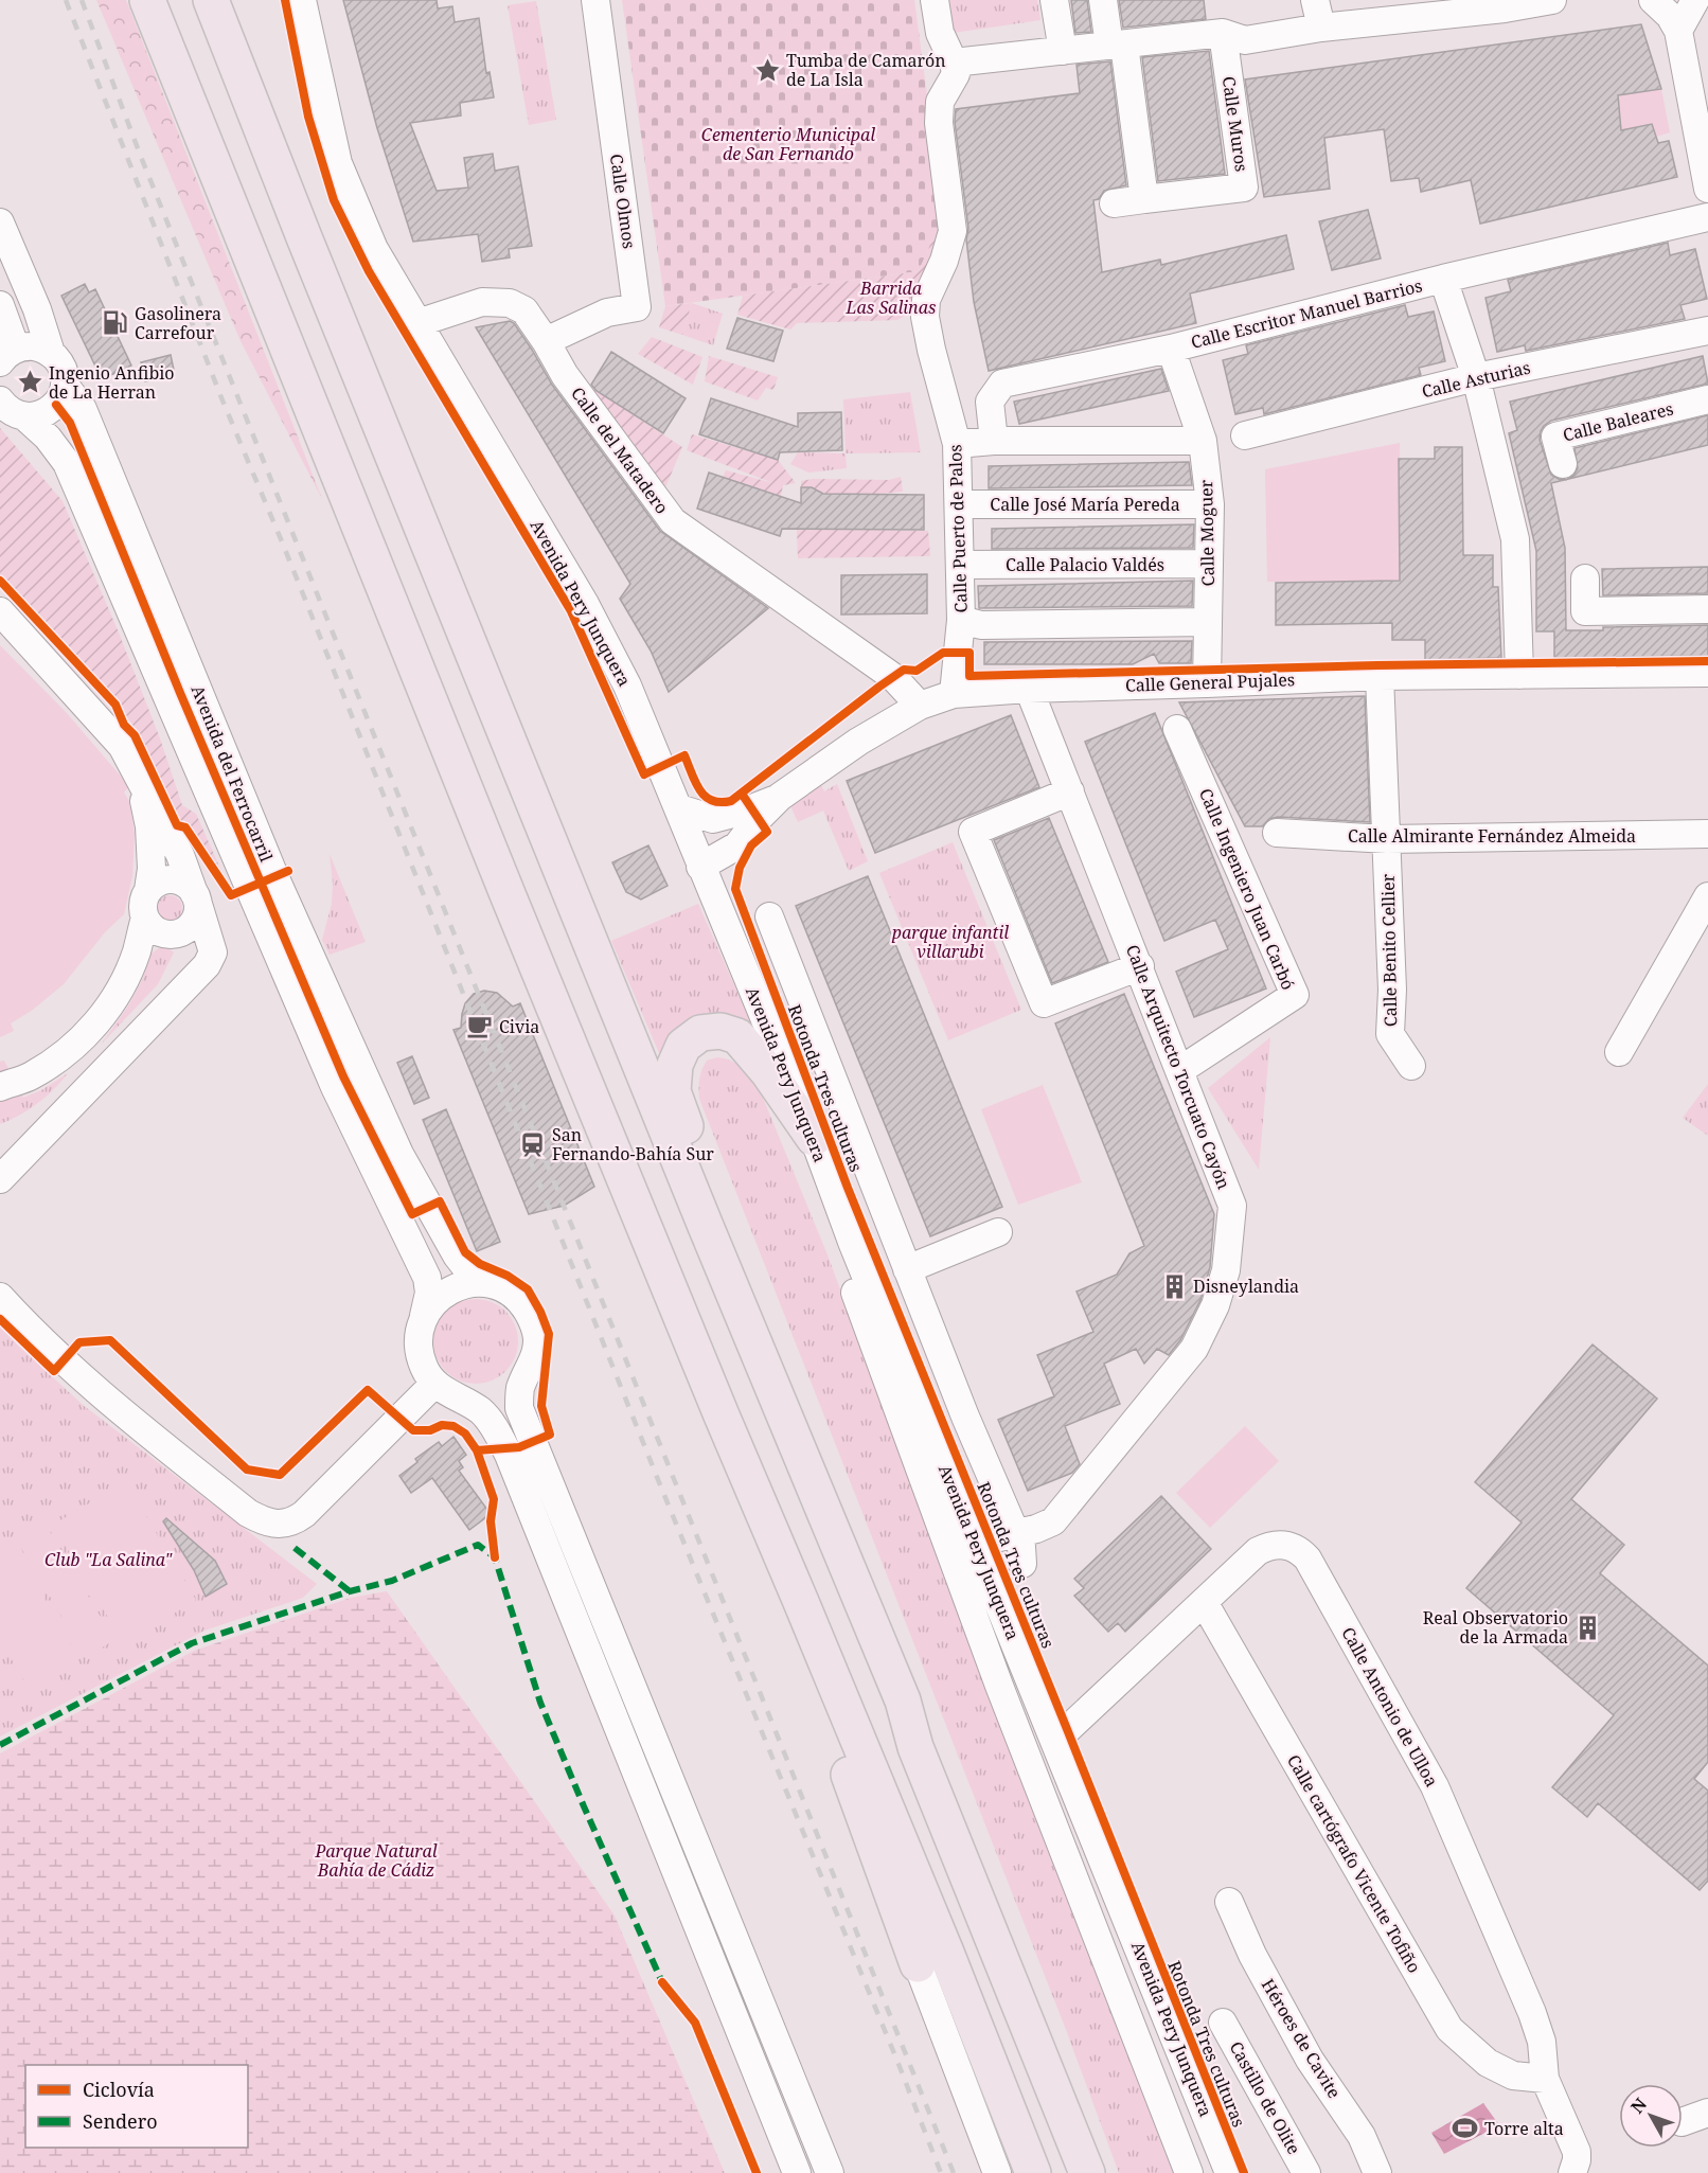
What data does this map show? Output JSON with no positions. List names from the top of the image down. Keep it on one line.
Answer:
{"streets":{"street":["Calle Muros","Calle Olmos","Calle Escritor Manuel Barrios","Calle Asturias","Calle Baleares","Calle del Matadero","Calle José María Pereda","Calle Puerto de Palos","Calle Moguer","Calle Palacio Valdés","Avenida Pery Junquera","Calle General Pujales","Avenida del Ferrocarril","Calle Almirante Fernández Almeida","Calle Ingeniero Juan Carbó","Calle Benito Cellier","Calle Arquitecto Torcuato Cayón","Calle Antonio de Ulloa","Calle cartógrafo Vicente Tofiño","Héroes de Cavite","Castillo de Olite"],"cycle path":["Rotonda Tres culturas"]},"crossings":[["Calle Olmos","Calle del Matadero"],["Calle Escritor Manuel Barrios","Calle Moguer"],["Calle del Matadero","Avenida Pery Junquera"],["Calle del Matadero","Calle General Pujales"],["Calle José María Pereda","Calle Puerto de Palos"],["Calle José María Pereda","Calle Moguer"],["Calle Puerto de Palos","Calle Palacio Valdés"],["Calle Puerto de Palos","Calle General Pujales"],["Calle Moguer","Calle Palacio Valdés"],["Calle Moguer","Calle General Pujales"],["Avenida Pery Junquera","Calle Arquitecto Torcuato Cayón"],["Avenida Pery Junquera","Calle Antonio de Ulloa"],["Calle General Pujales","Calle Benito Cellier"],["Calle General Pujales","Calle Arquitecto Torcuato Cayón"],["Calle Almirante Fernández Almeida","Calle Benito Cellier"],["Calle Ingeniero Juan Carbó","Calle Arquitecto Torcuato Cayón"],["Calle Antonio de Ulloa","Calle cartógrafo Vicente Tofiño"]],"parks":["Cementerio Municipal de San Fernando","Barrida Las Salinas","parque infantil villarubi","Club \"La Salina\"","Parque Natural Bahía de Cádiz"],"places":{"place":["Tumba de Camarón de La Isla","Ingenio Anfibio de La Herran"],"fuel station":["Gasolinera Carrefour"],"cafe":["Civia"],"station":["San Fernando-Bahía Sur"],"building":["Disneylandia","Real Observatorio de la Armada"],"sports":["Torre alta"]},"legend":["Ciclovía","Sendero"],"north":"top left"}
